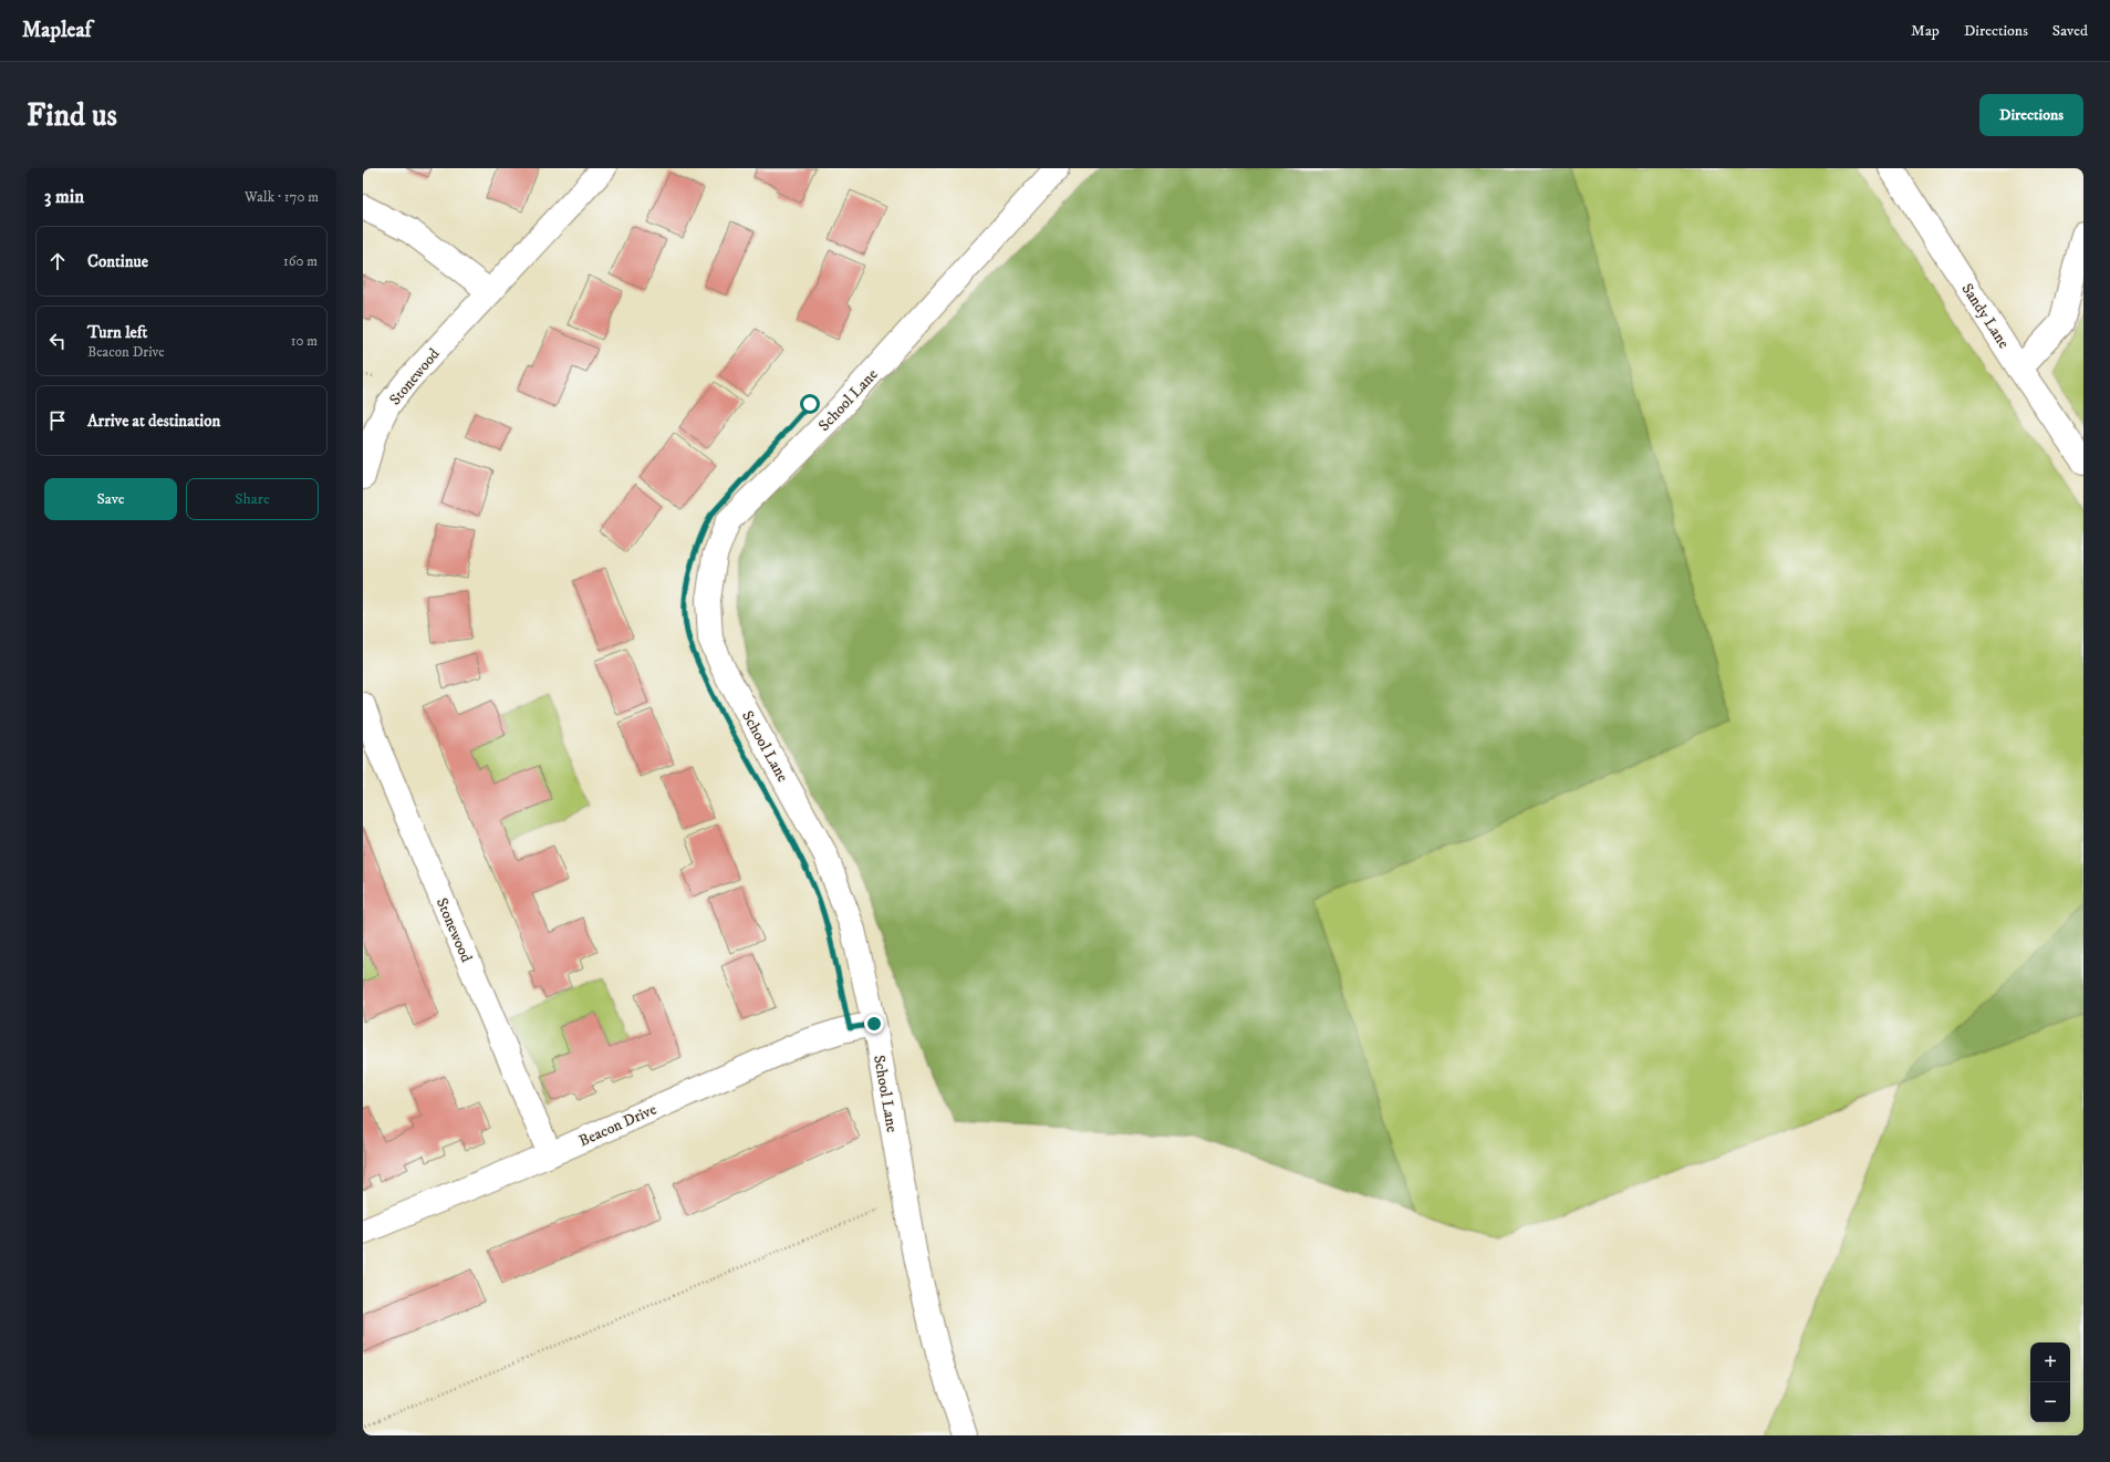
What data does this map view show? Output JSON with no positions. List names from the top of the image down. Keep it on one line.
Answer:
{"streets":{"street":["Sandy Lane","Stonewood","School Lane","Beacon Drive"]},"crossings":[["Stonewood","Beacon Drive"],["School Lane","Beacon Drive"]],"page":{"header":"Mapleaf","nav":["Map","Directions","Saved"],"buttons":["Directions",["Save","Share"]],"title":"Find us","heading":["3 min","Walk · 170 m"],"list":[["Continue","160 m"],["Turn left","Beacon Drive","10 m"],"Arrive at destination"],"map_buttons":["+","−"]}}
